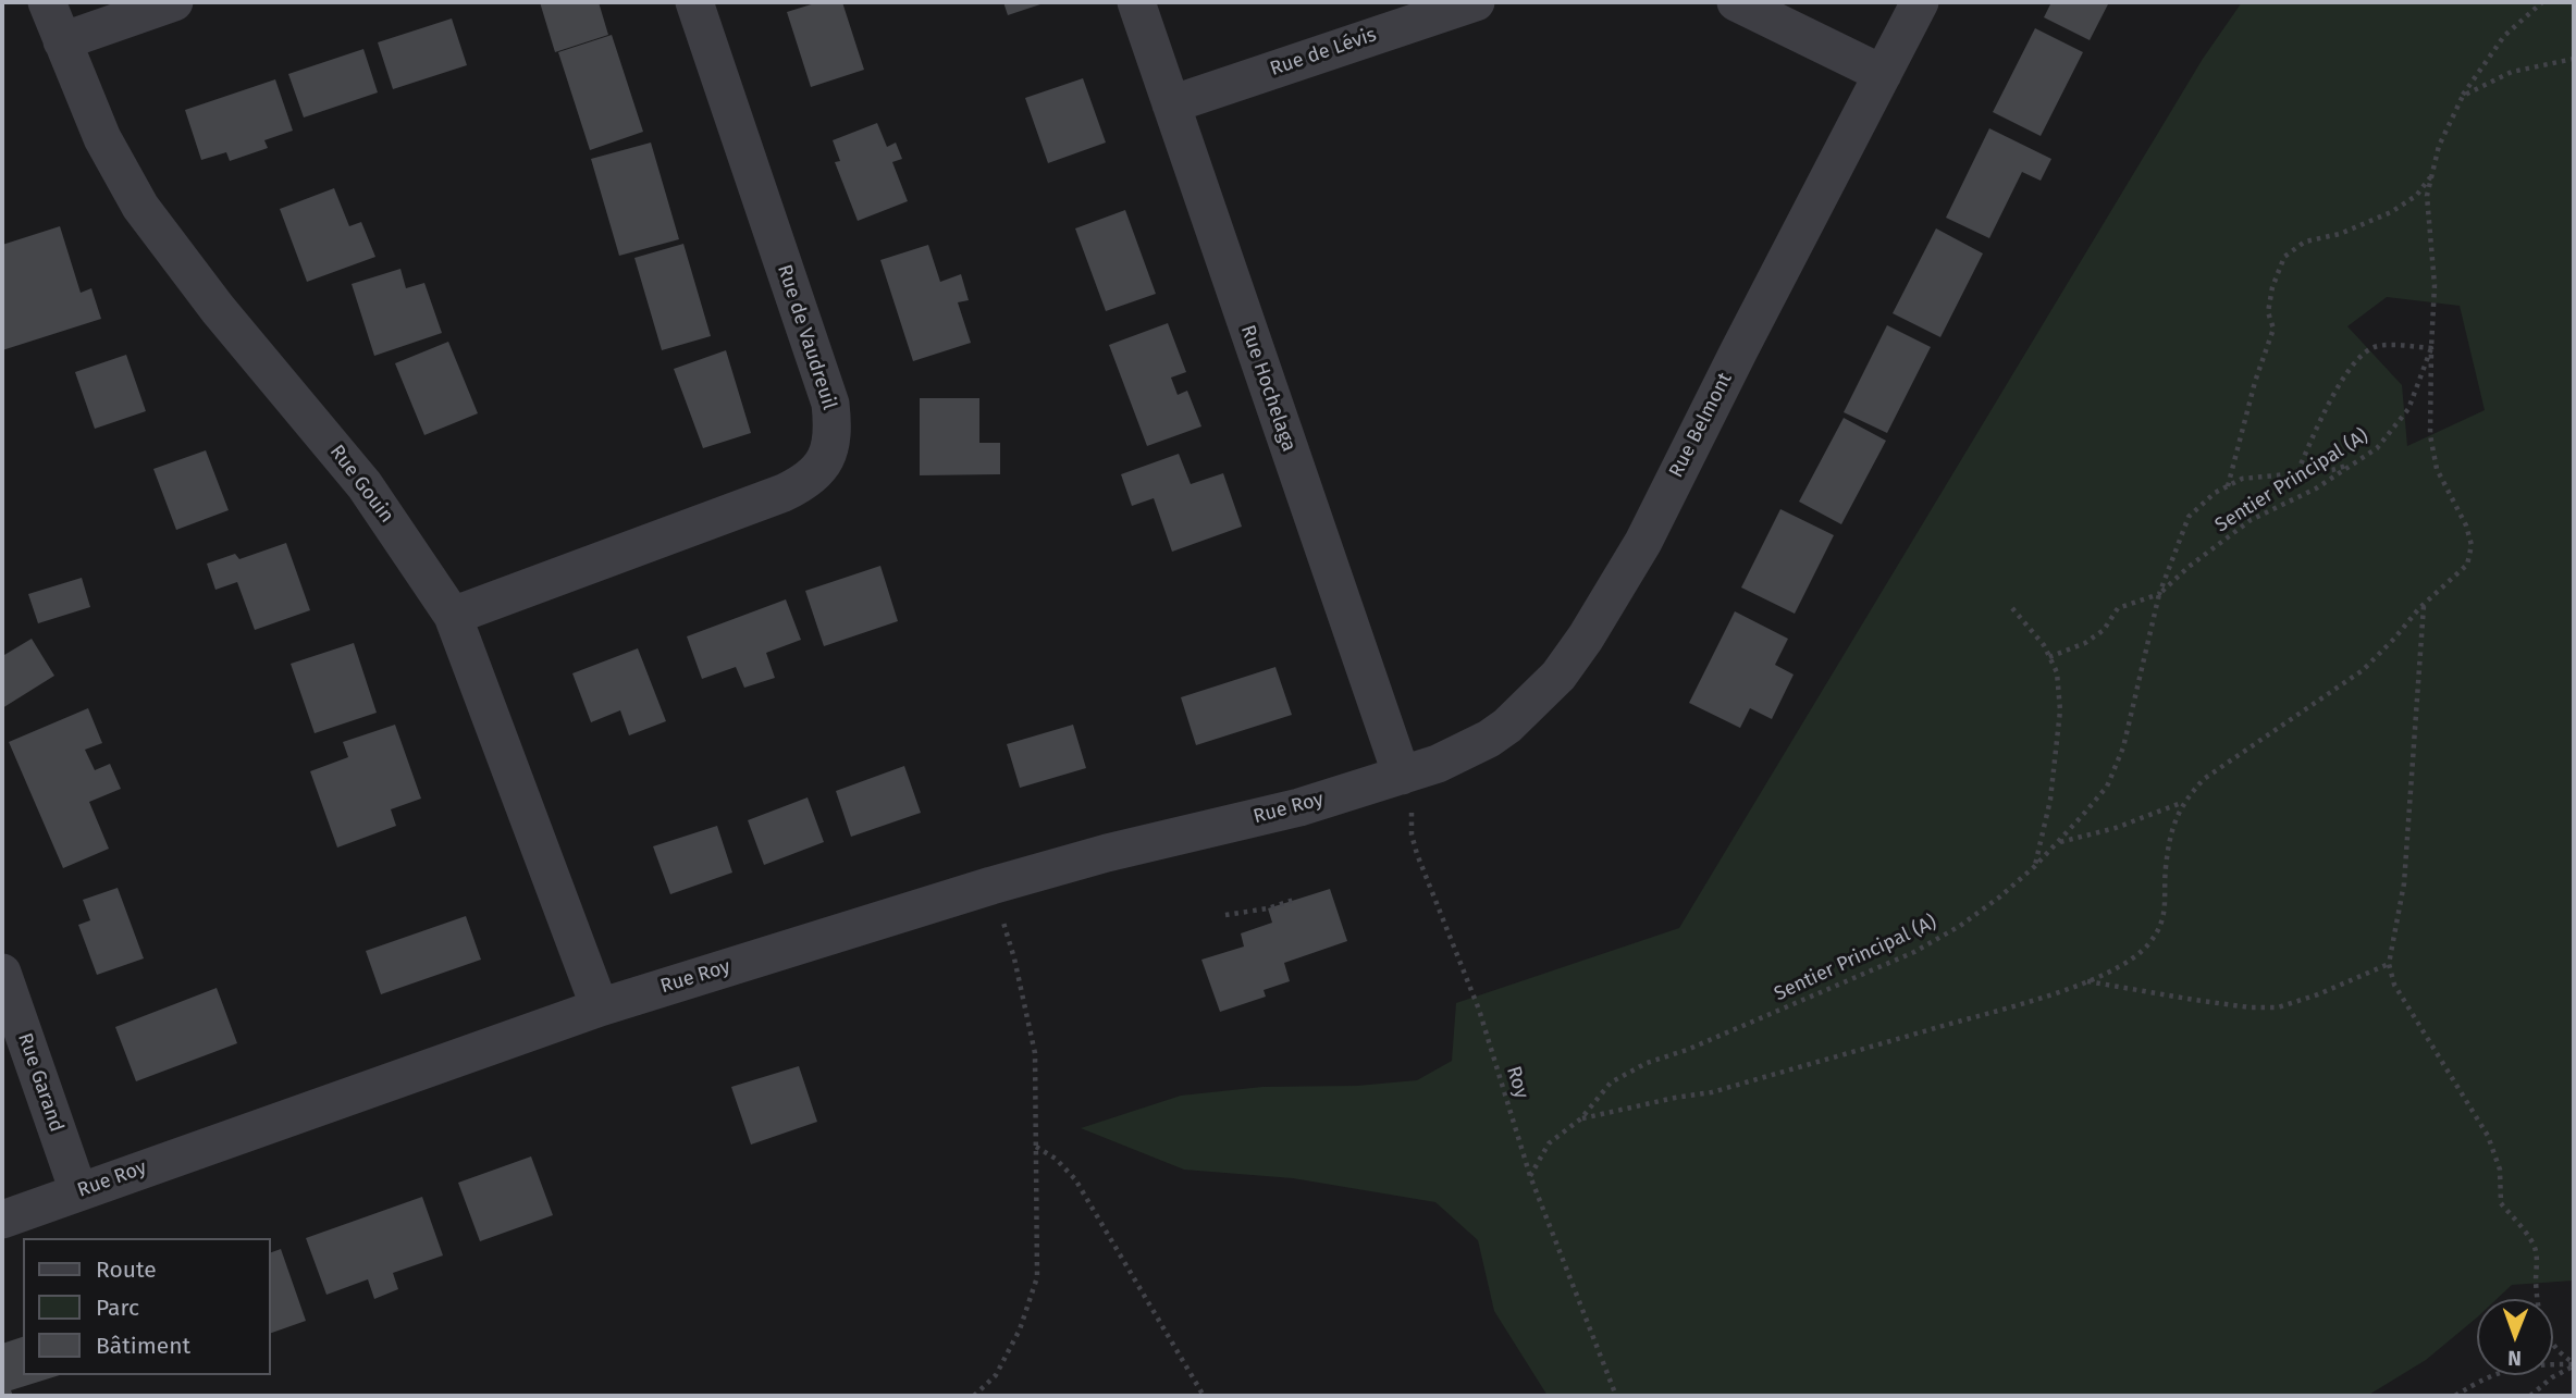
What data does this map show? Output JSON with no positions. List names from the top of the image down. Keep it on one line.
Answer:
{"streets":{"street":["Rue de Lévis","Rue de Vaudreuil","Rue Hochelaga","Rue Belmont","Rue Gouin","Rue Roy","Rue Garand"],"path":["Sentier Principal (A)","Roy"]},"crossings":[["Rue de Lévis","Rue Hochelaga"],["Rue de Vaudreuil","Rue Gouin"],["Rue Hochelaga","Rue Belmont"],["Rue Hochelaga","Rue Roy"],["Rue Hochelaga","Roy"],["Rue Belmont","Rue Roy"],["Rue Belmont","Roy"],["Sentier Principal (A)","Roy"],["Rue Gouin","Rue Roy"],["Rue Roy","Rue Garand"],["Rue Roy","Roy"]],"legend":["Route","Parc","Bâtiment"],"north":"bottom"}
